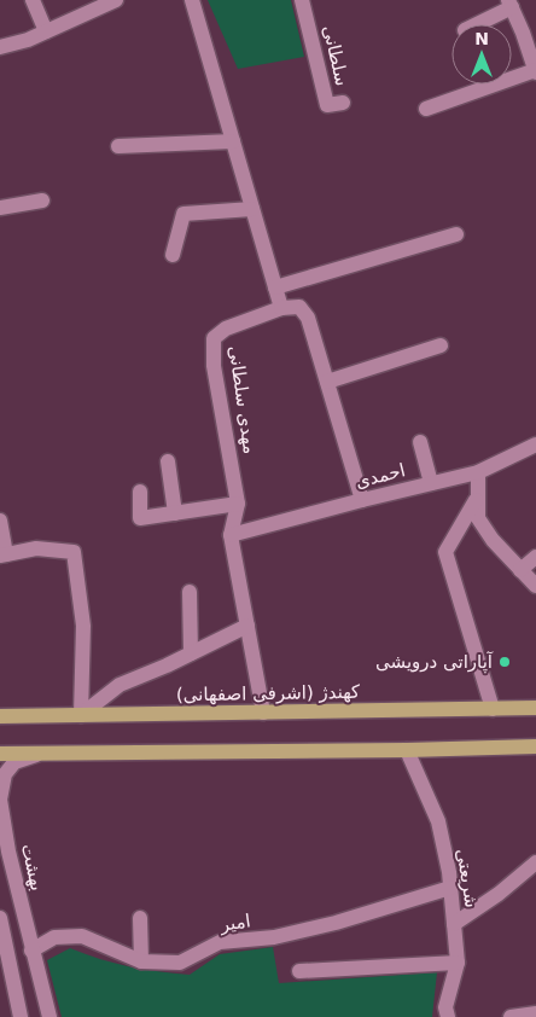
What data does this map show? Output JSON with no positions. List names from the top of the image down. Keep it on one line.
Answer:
{"streets":{"main road":["کهندژ (اشرفی اصفهانی)"],"street":["سلطانی","مهدی سلطانی","احمدی","بهشت","شریعتی","امیر"]},"crossings":[["مهدی سلطانی","احمدی"],["مهدی سلطانی","کهندژ (اشرفی اصفهانی)"],["بهشت","امیر"],["شریعتی","امیر"]],"places":["آپاراتی درویشی"],"north":"top"}
